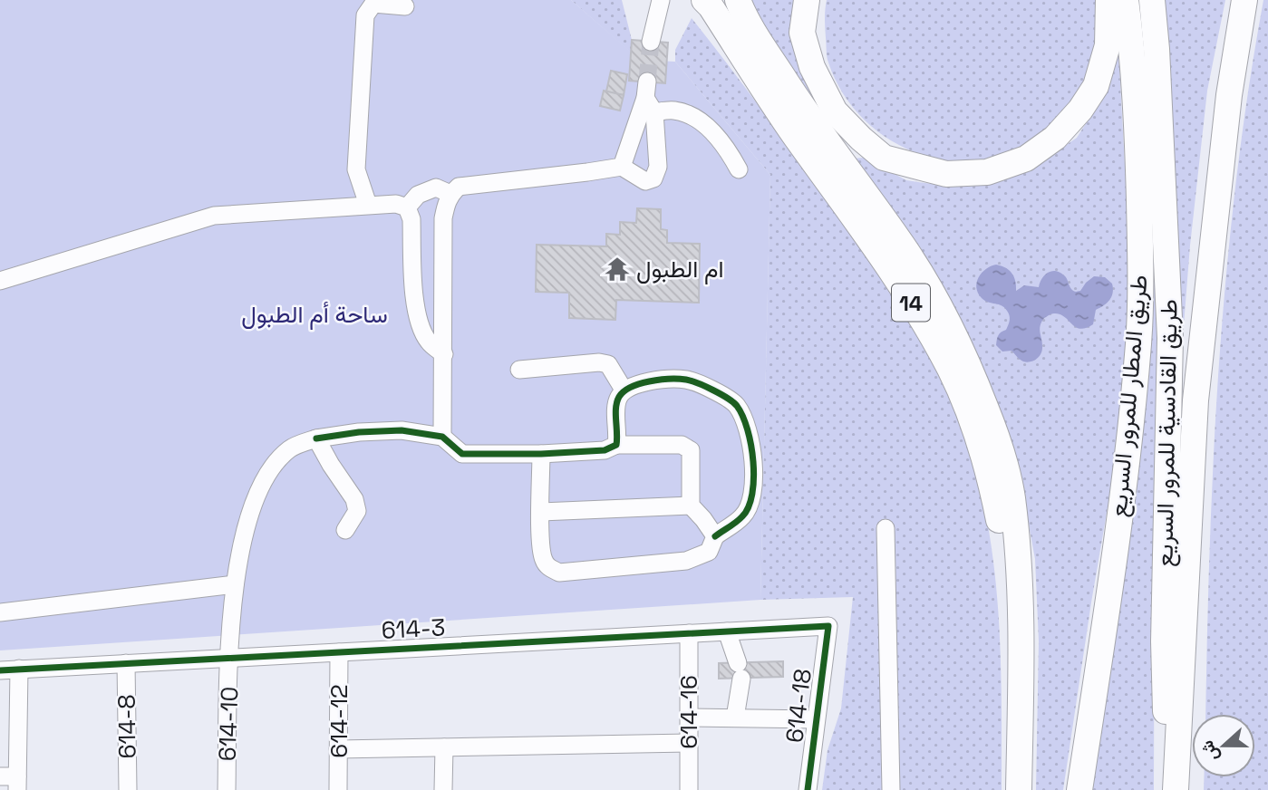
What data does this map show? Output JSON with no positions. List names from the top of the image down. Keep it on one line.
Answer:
{"streets":{"highway":["14","طريق المطار للمرور السريع","طريق القادسية للمرور السريع"],"street":["614-3","614-18","614-16","614-12","614-10","614-8"]},"crossings":[["614-3","614-18"],["614-3","614-16"],["614-3","614-12"],["614-3","614-10"],["614-3","614-8"]],"parks":["ساحة أم الطبول"],"places":{"temple":["ام الطبول"]},"north":"left"}
